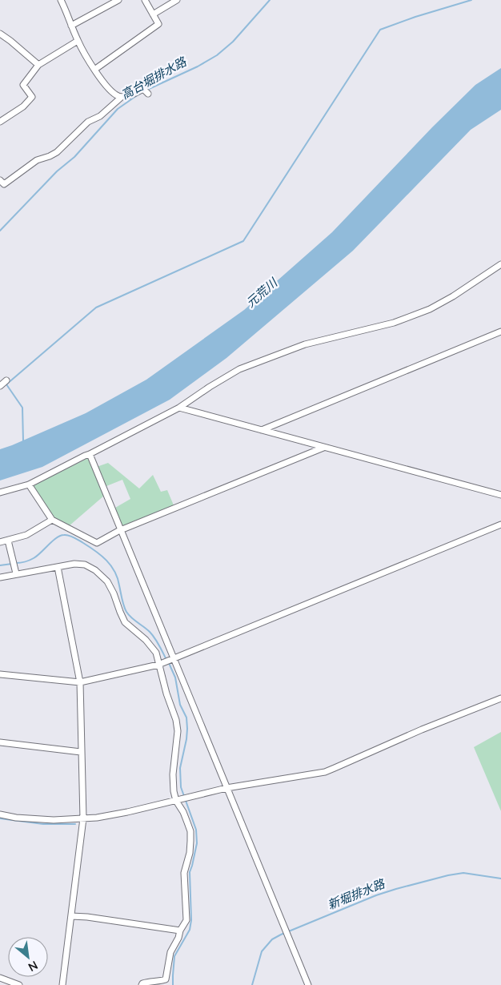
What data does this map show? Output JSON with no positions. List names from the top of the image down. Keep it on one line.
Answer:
{"water":["高台堀排水路","元荒川","新堀排水路"],"north":"bottom right"}
